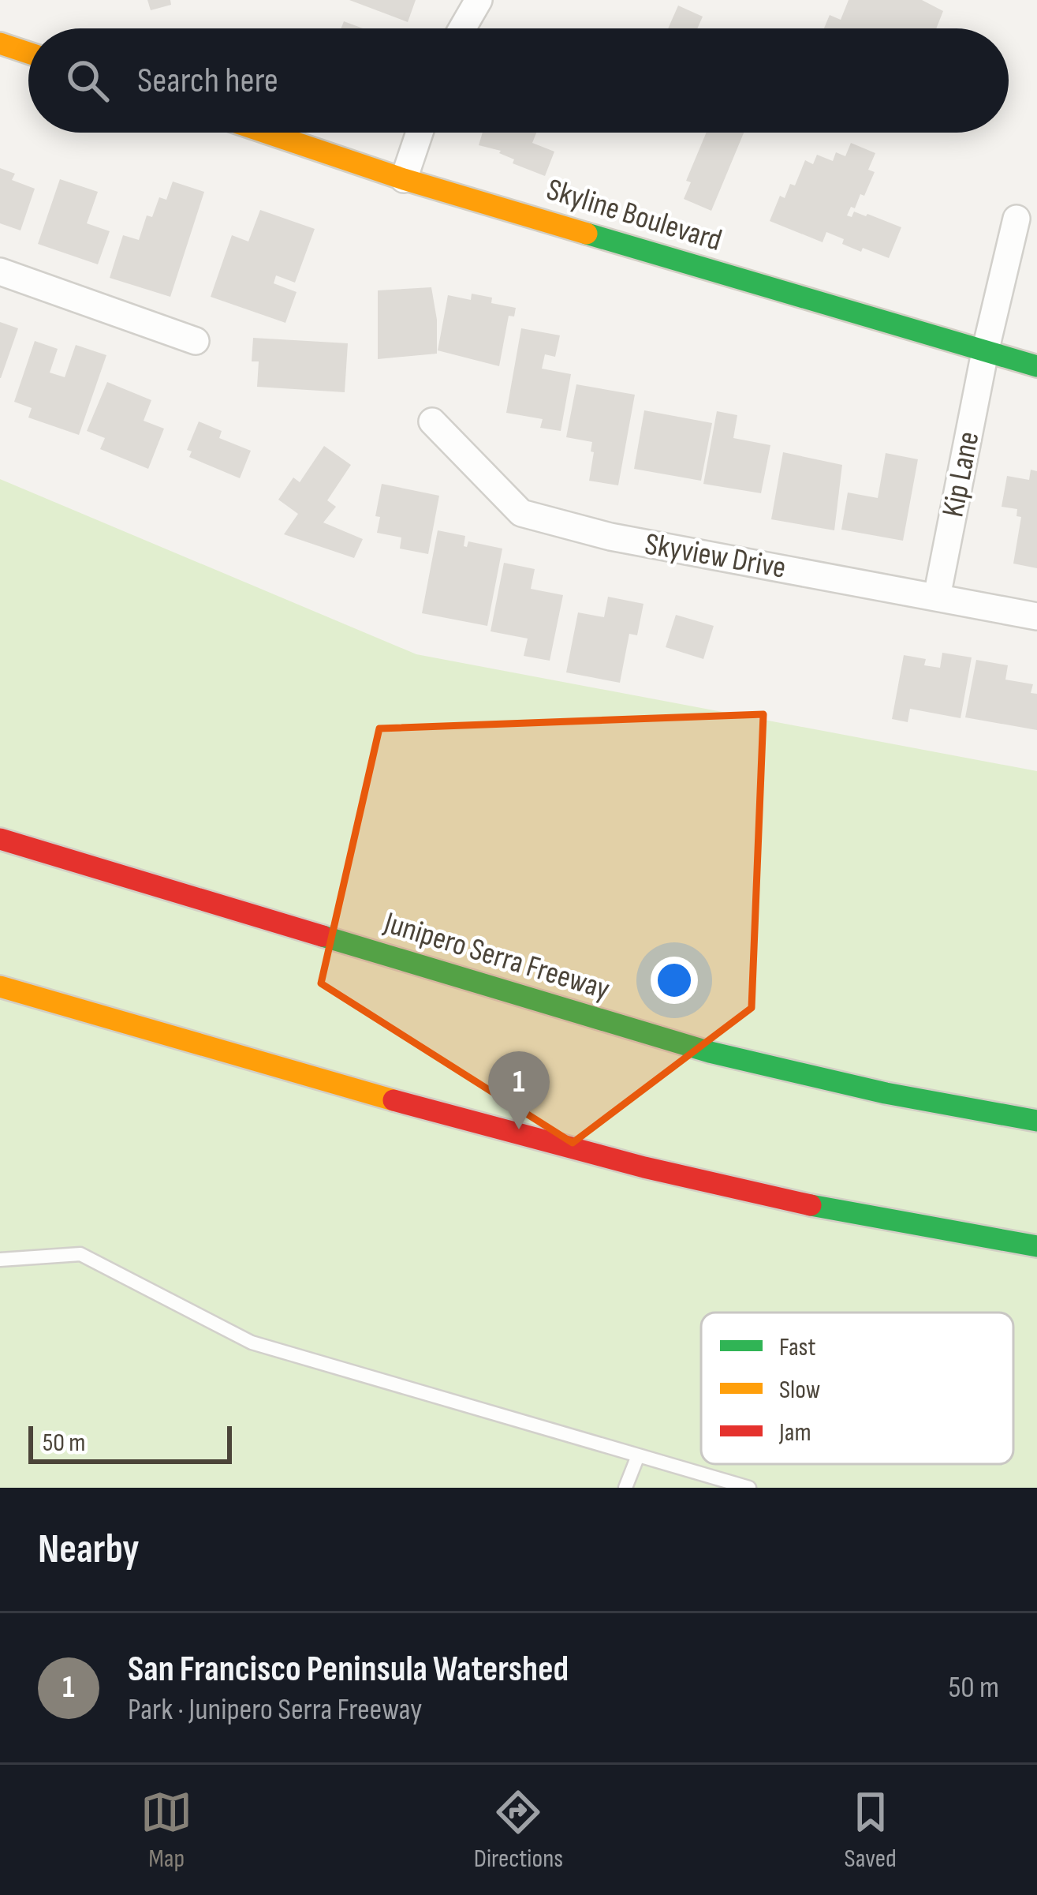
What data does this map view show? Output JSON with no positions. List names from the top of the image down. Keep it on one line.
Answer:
{"streets":{"main road":["Skyline Boulevard","Junipero Serra Freeway"],"street":["Kip Lane","Skyview Drive"]},"crossings":[["Skyline Boulevard","Kip Lane"],["Kip Lane","Skyview Drive"]],"legend":["Fast","Slow","Jam"],"scale_bar":"50 m","page":{"search":"Search here","pins":"1","scale":"50 m","heading":"Nearby","list":[{"mark":"1","name":"San Francisco Peninsula Watershed","note":"Park · Junipero Serra Freeway","value":"50 m"}],"nav":["Map","Directions","Saved"]}}
